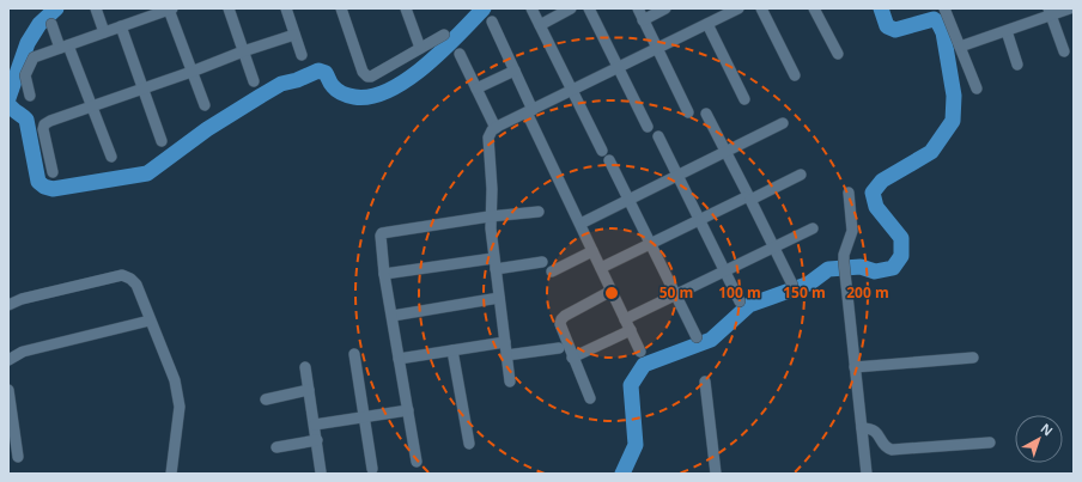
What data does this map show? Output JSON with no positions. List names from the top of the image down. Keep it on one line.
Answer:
{"north":"top right","rings":["50 m","100 m","150 m","200 m"]}
